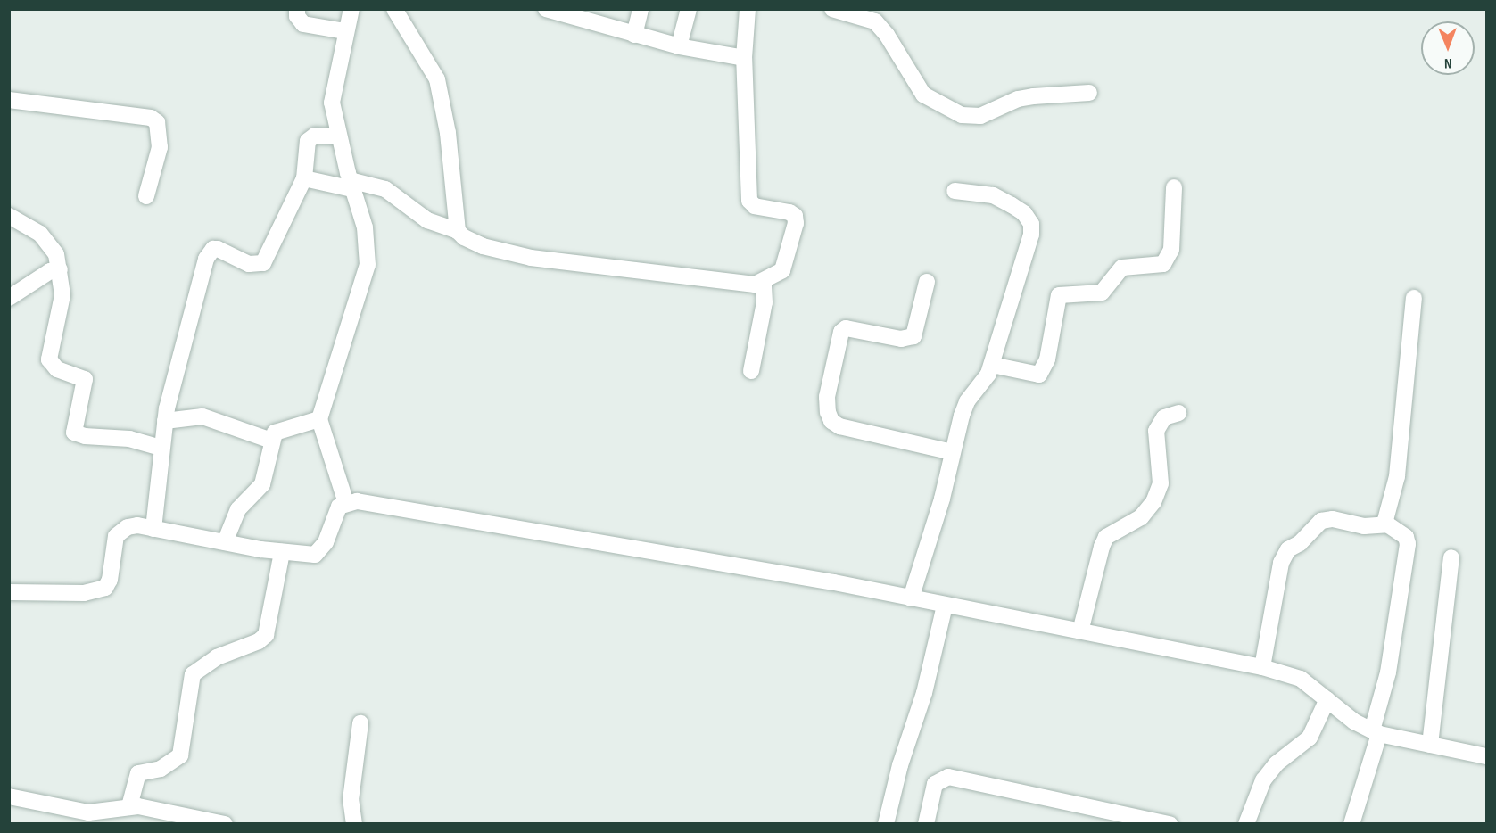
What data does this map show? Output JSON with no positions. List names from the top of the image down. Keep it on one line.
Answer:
{"north":"bottom"}
